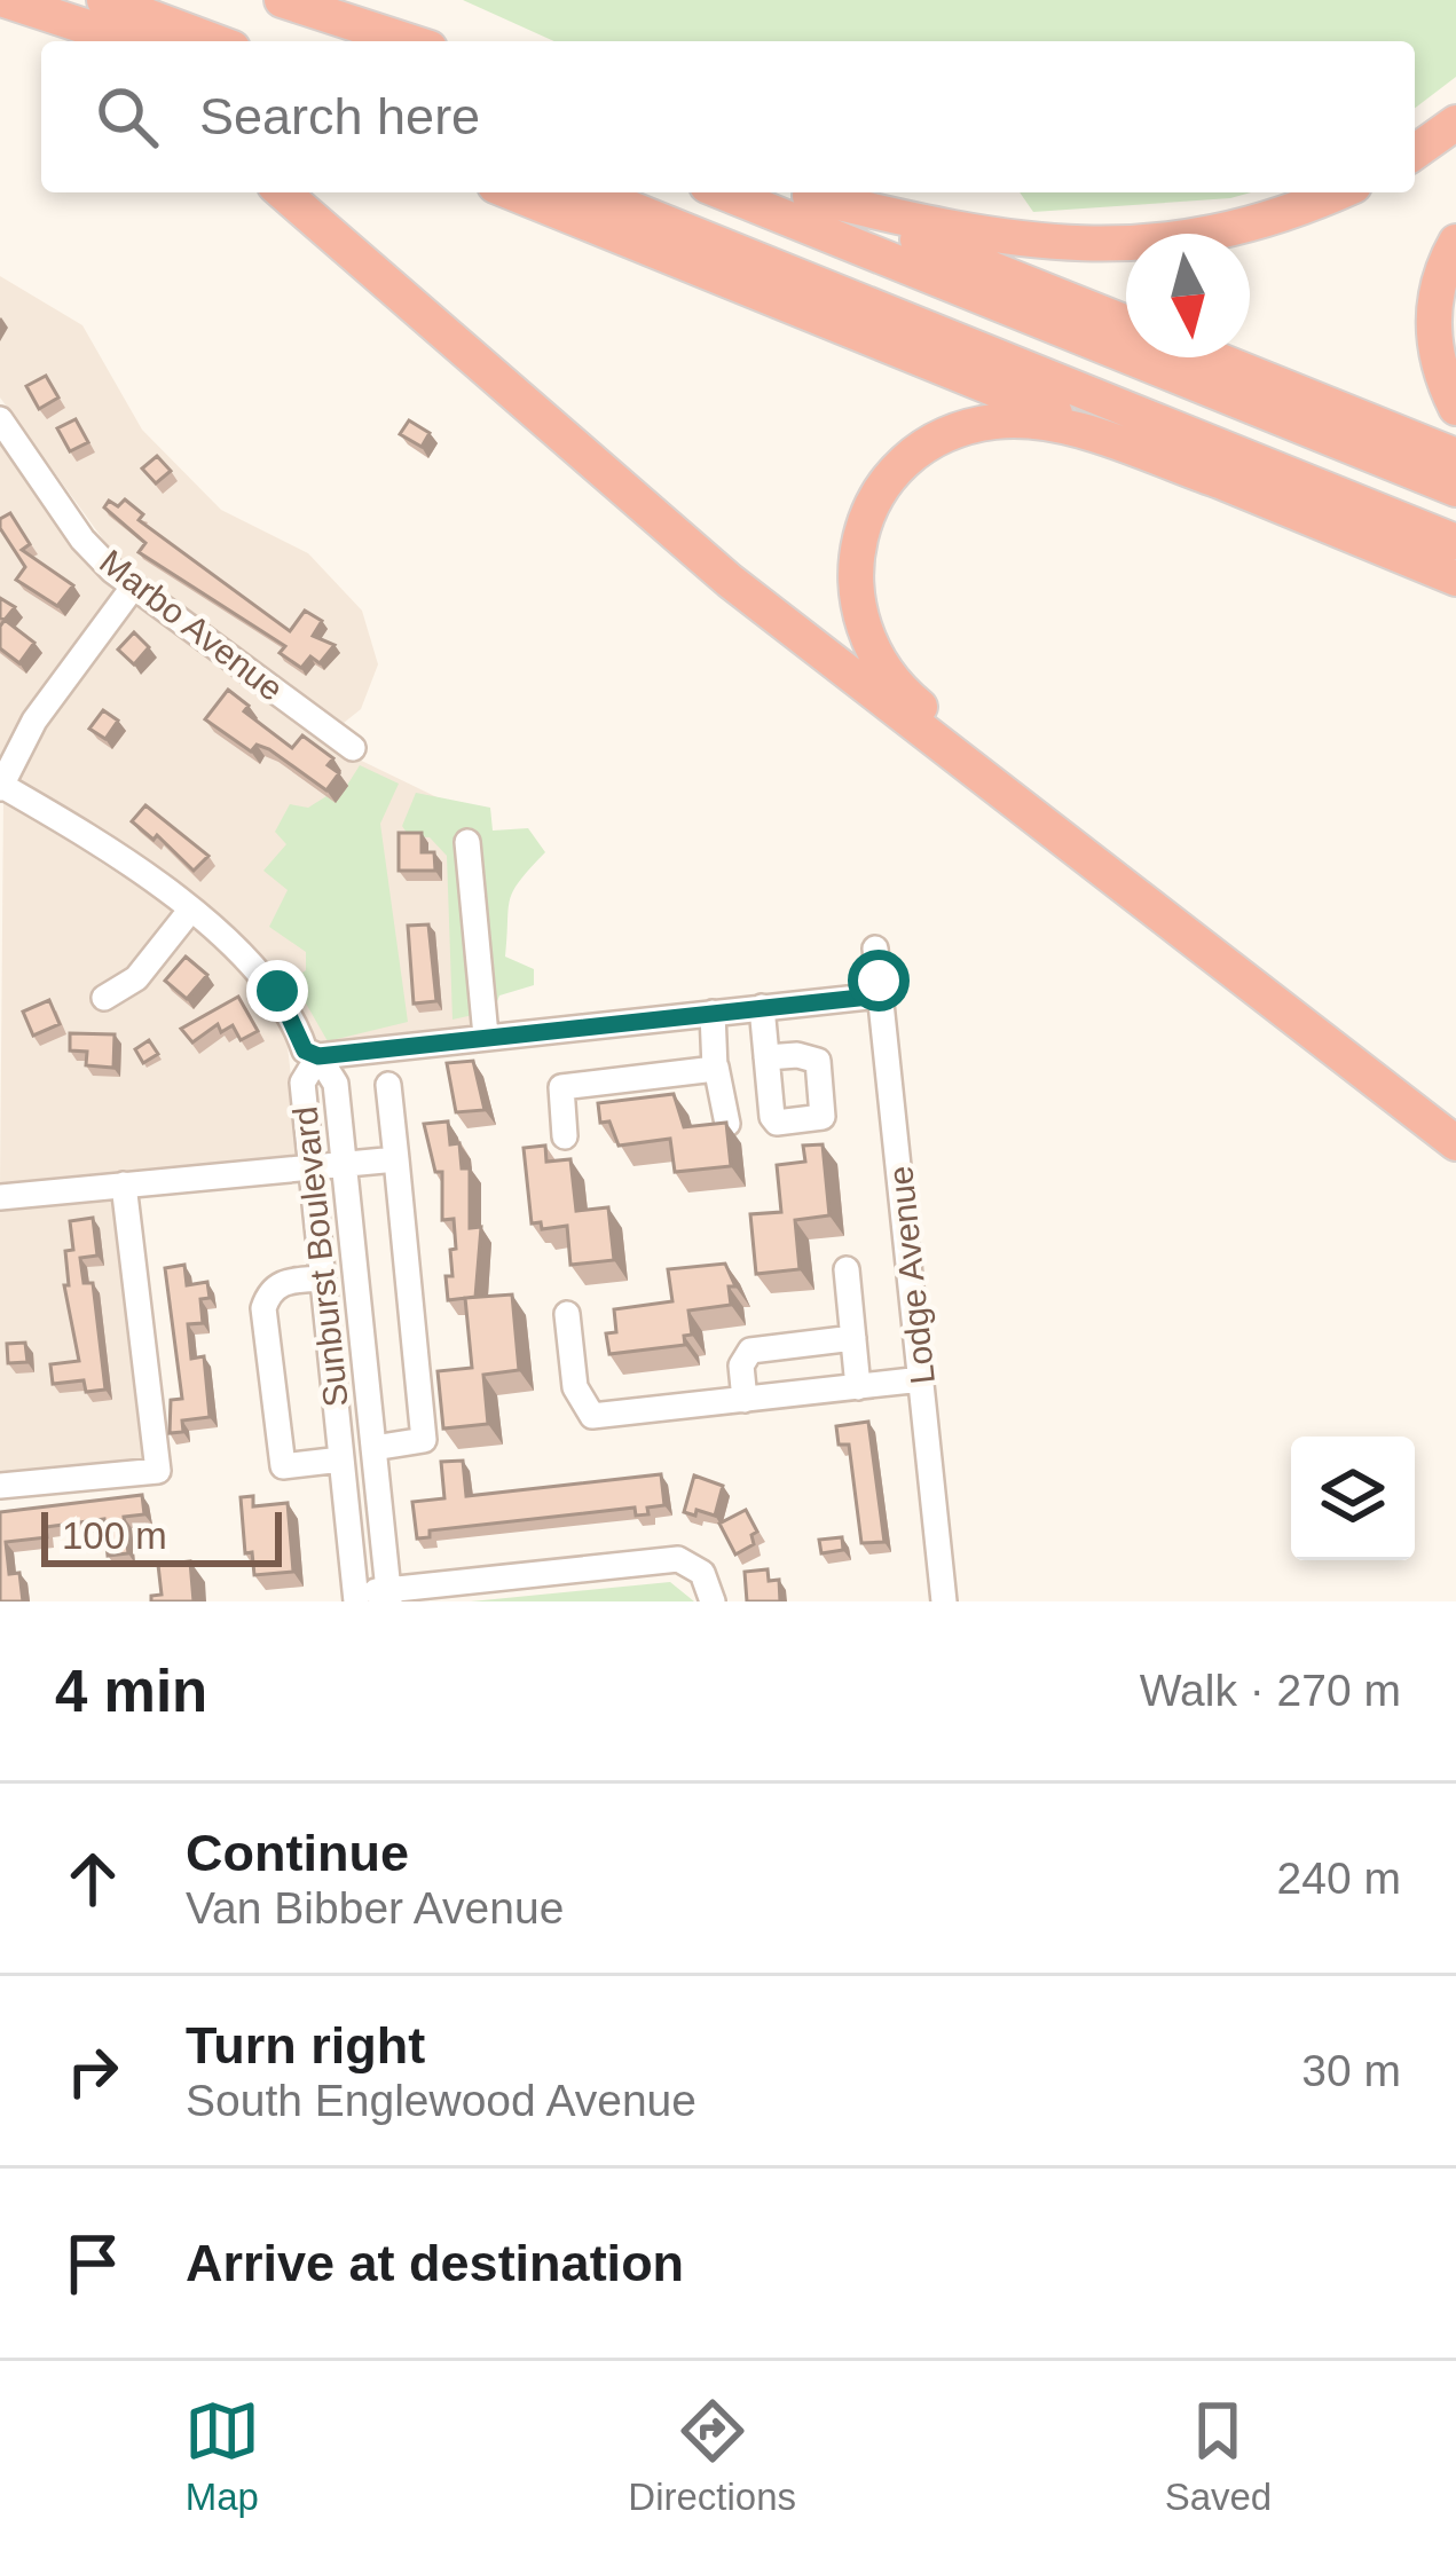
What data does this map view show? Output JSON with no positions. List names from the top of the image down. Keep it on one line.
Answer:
{"streets":{"street":["Marbo Avenue","Sunburst Boulevard","Lodge Avenue"]},"scale_bar":"100 m","north":"bottom","page":{"search":"Search here","scale":"100 m","heading":["4 min","Walk · 270 m"],"list":[["Continue","Van Bibber Avenue","240 m"],["Turn right","South Englewood Avenue","30 m"],"Arrive at destination"],"nav":["Map","Directions","Saved"]}}
